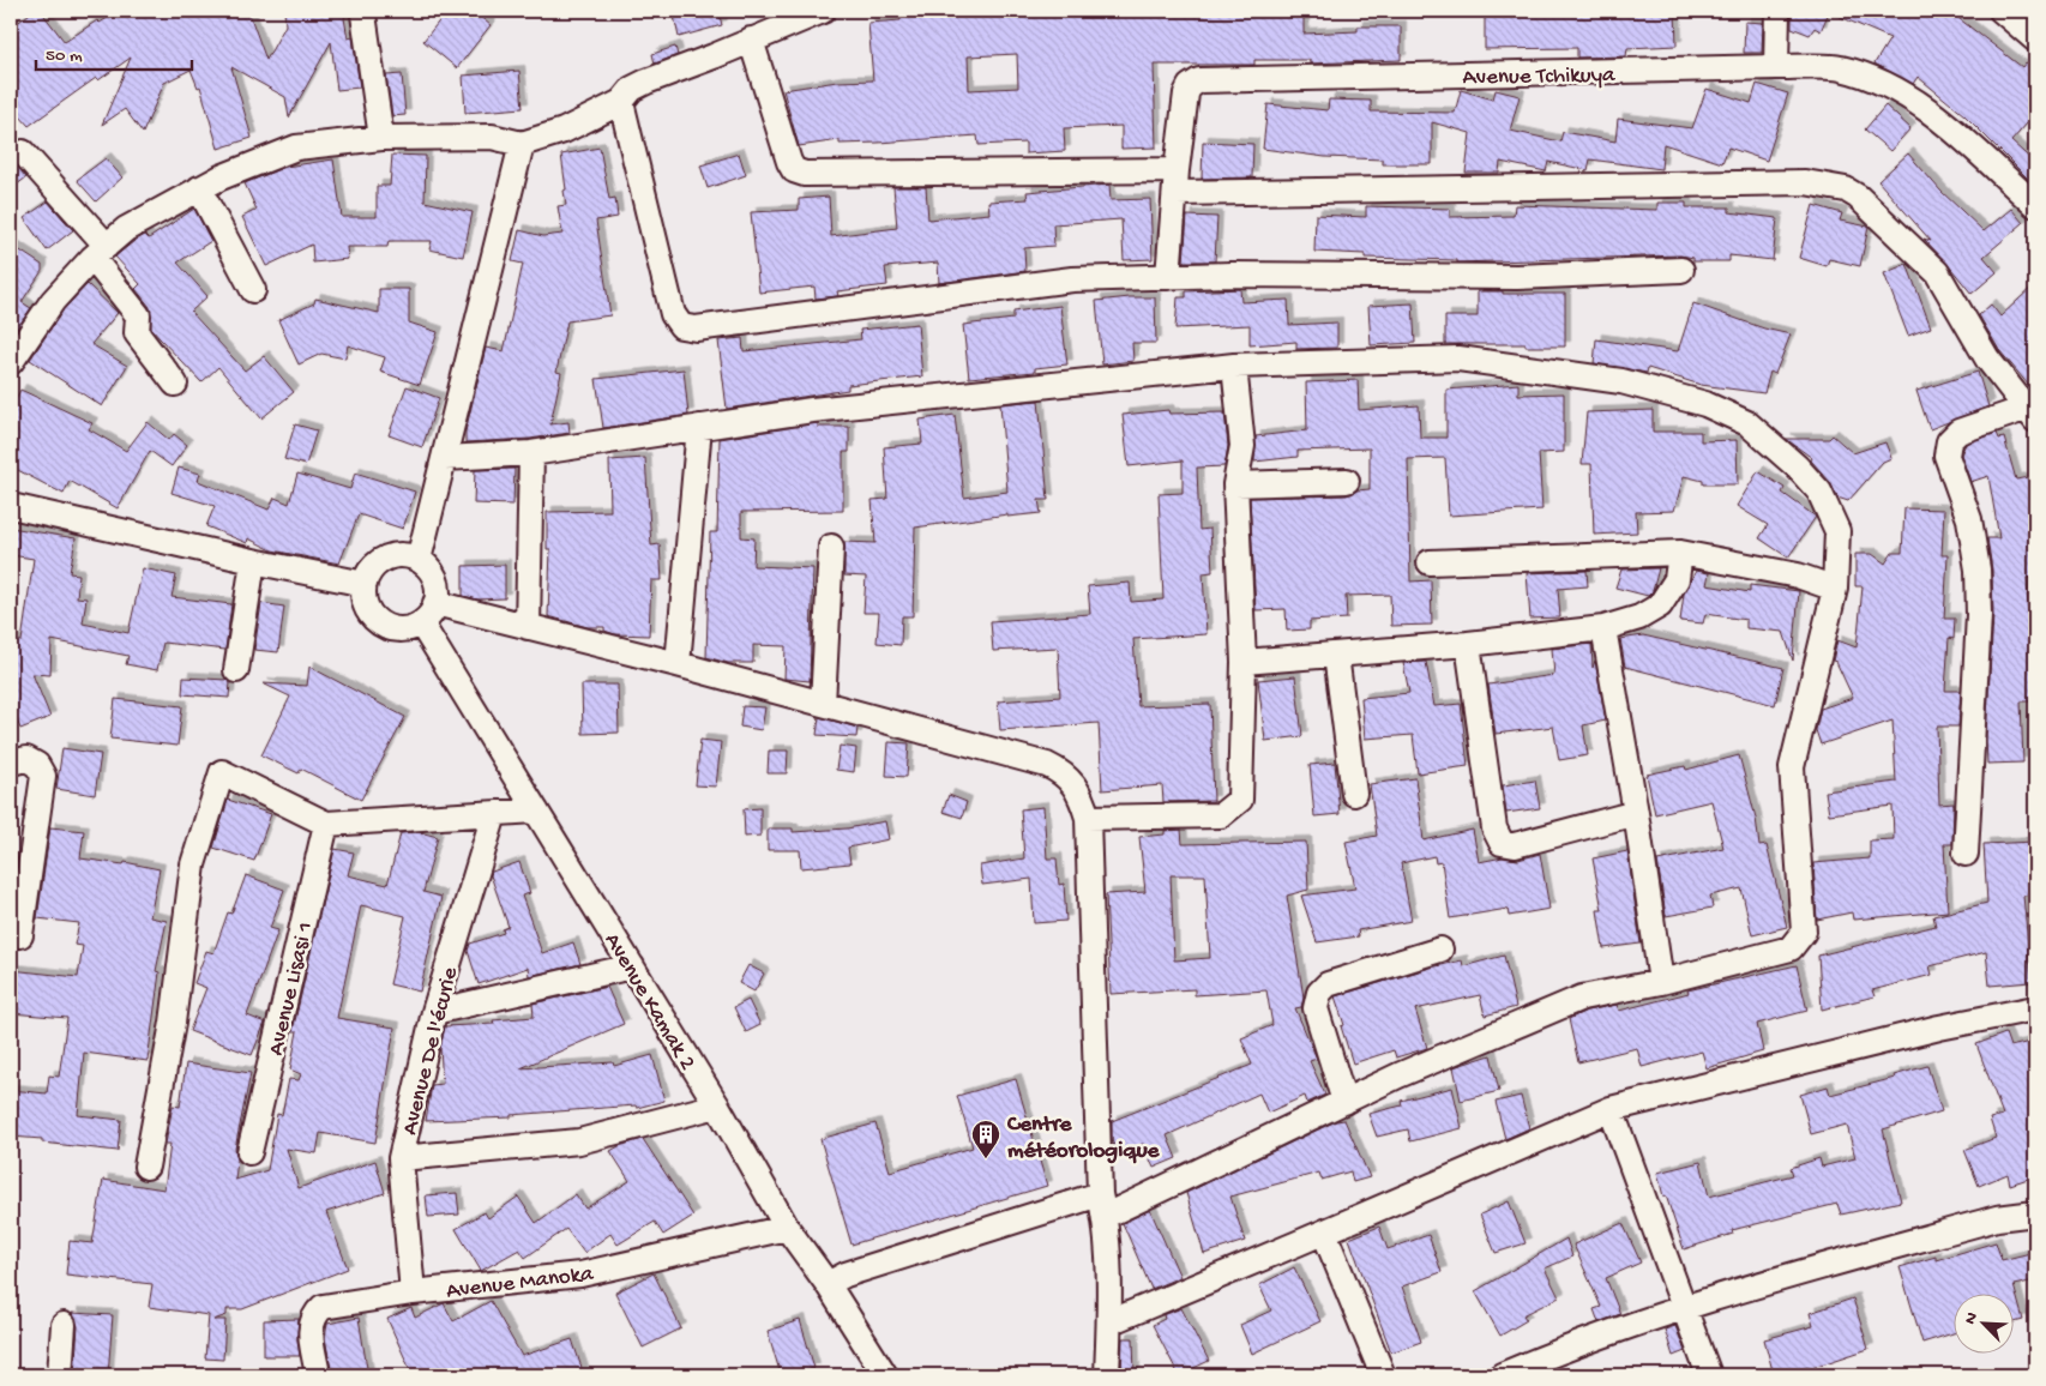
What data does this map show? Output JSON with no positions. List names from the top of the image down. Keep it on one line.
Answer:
{"streets":{"street":["Avenue Tchikuya","Avenue Lisasi 1","Avenue Kamak 2","Avenue De l'écurie","Avenue Manoka"]},"crossings":[["Avenue Kamak 2","Avenue Manoka"],["Avenue De l'écurie","Avenue Manoka"]],"places":{"building":["Centre météorologique"]},"scale_bar":"50 m","north":"top left"}
